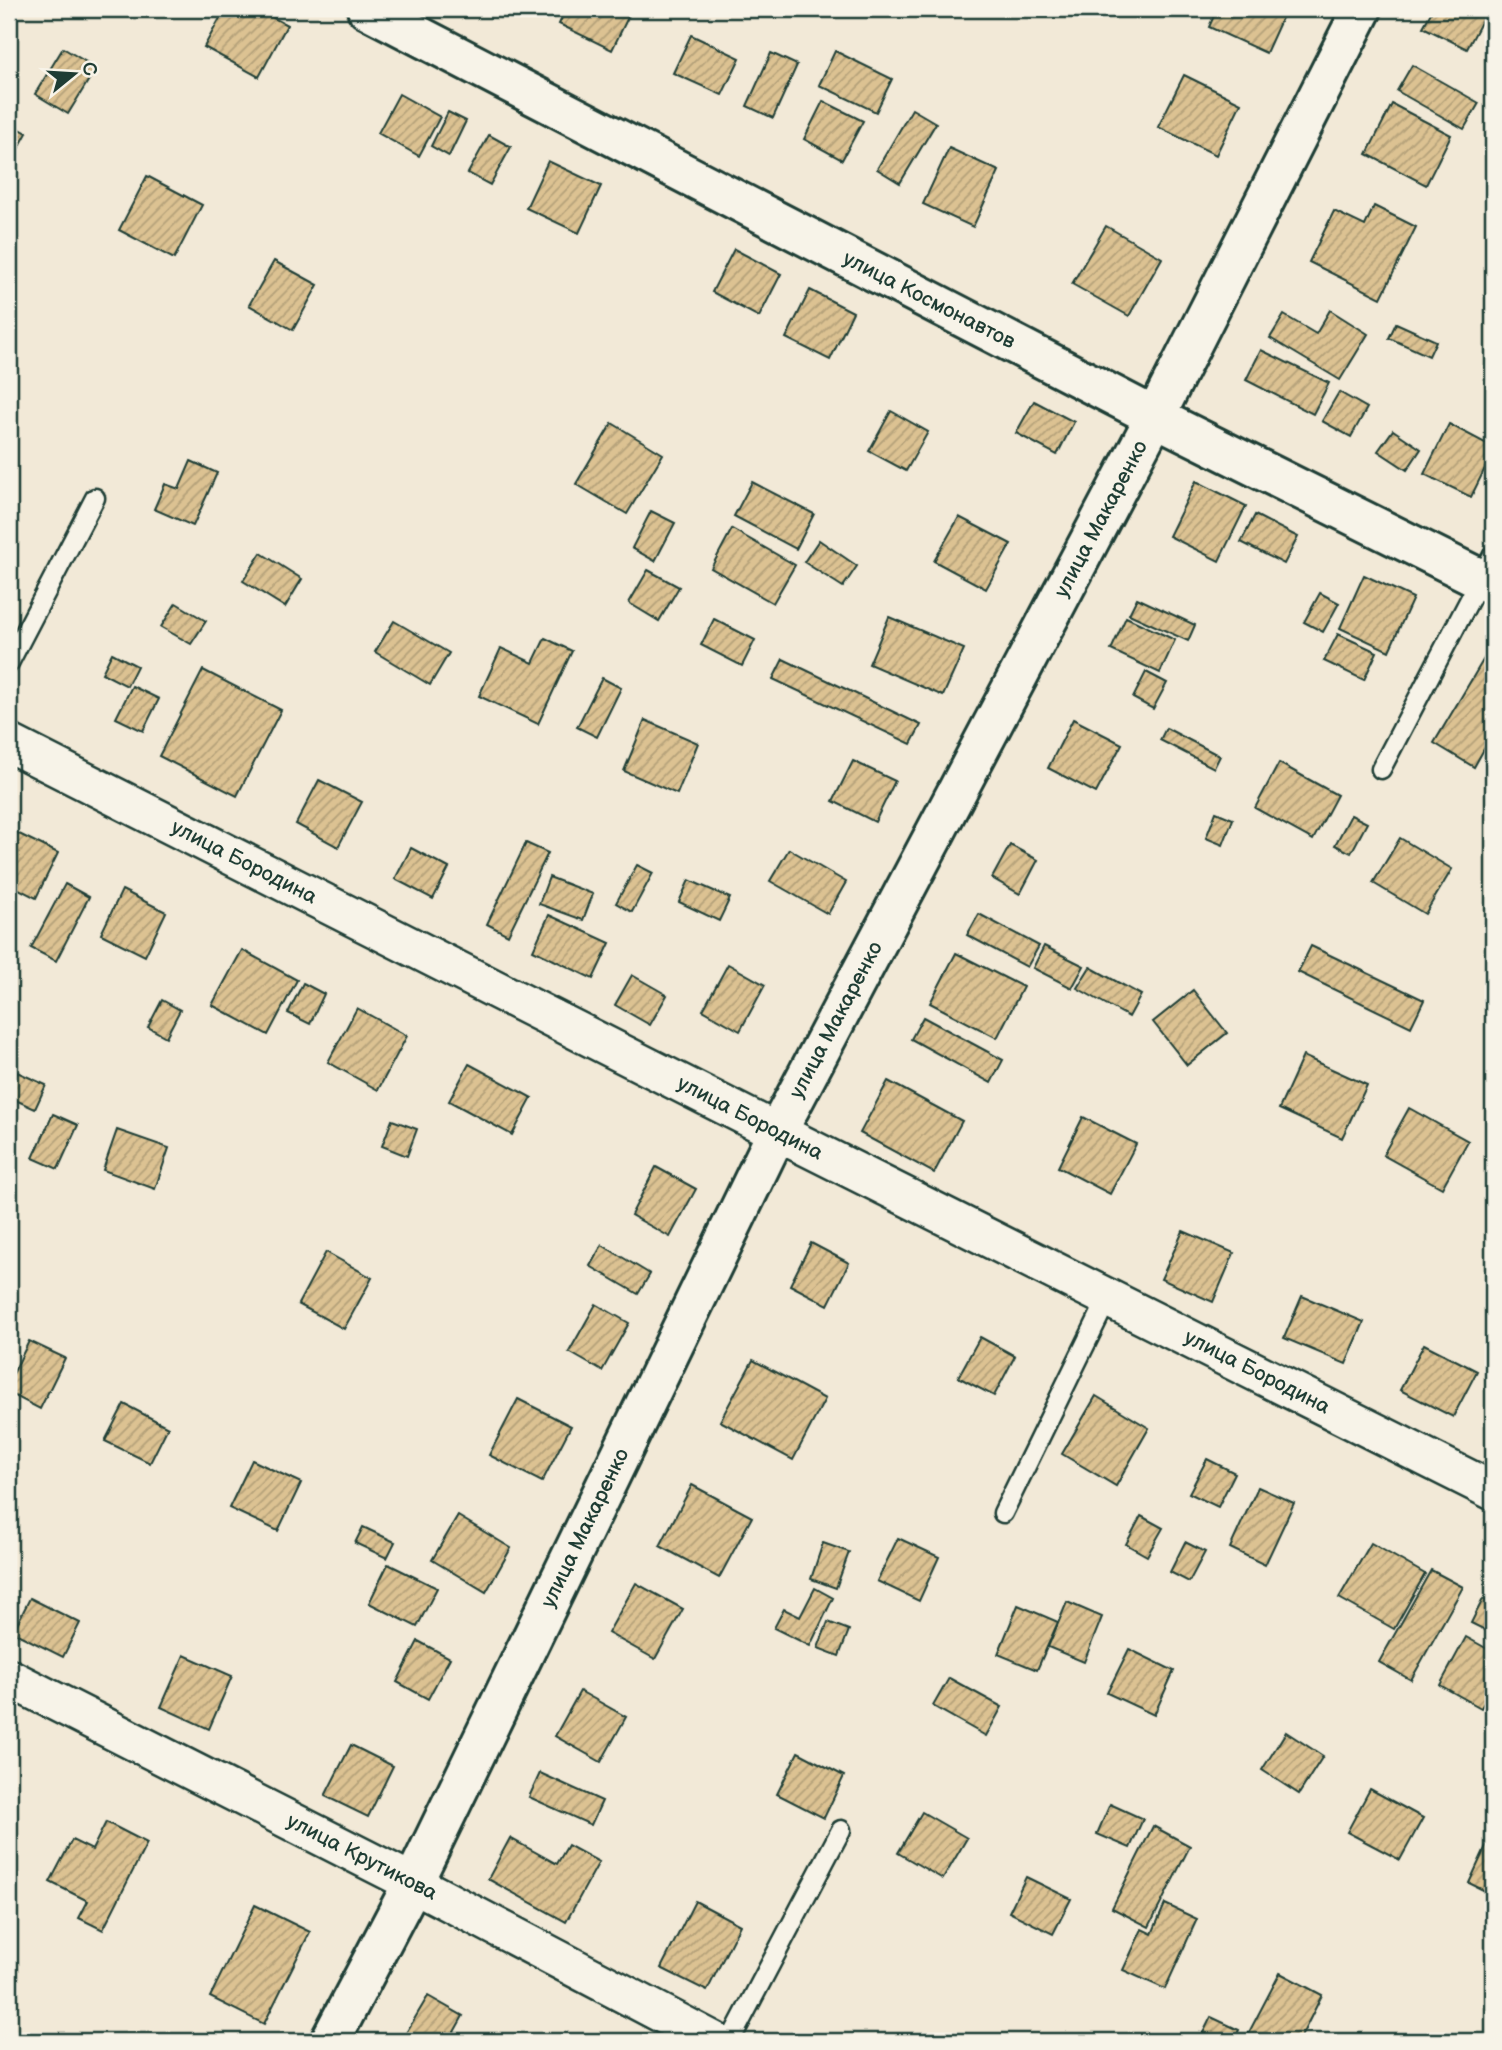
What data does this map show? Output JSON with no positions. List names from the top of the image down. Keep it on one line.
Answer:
{"streets":{"street":["улица Космонавтов","улица Макаренко","улица Бородина","улица Крутикова"]},"crossings":[["улица Космонавтов","улица Макаренко"],["улица Макаренко","улица Бородина"],["улица Макаренко","улица Крутикова"]],"north":"right"}
